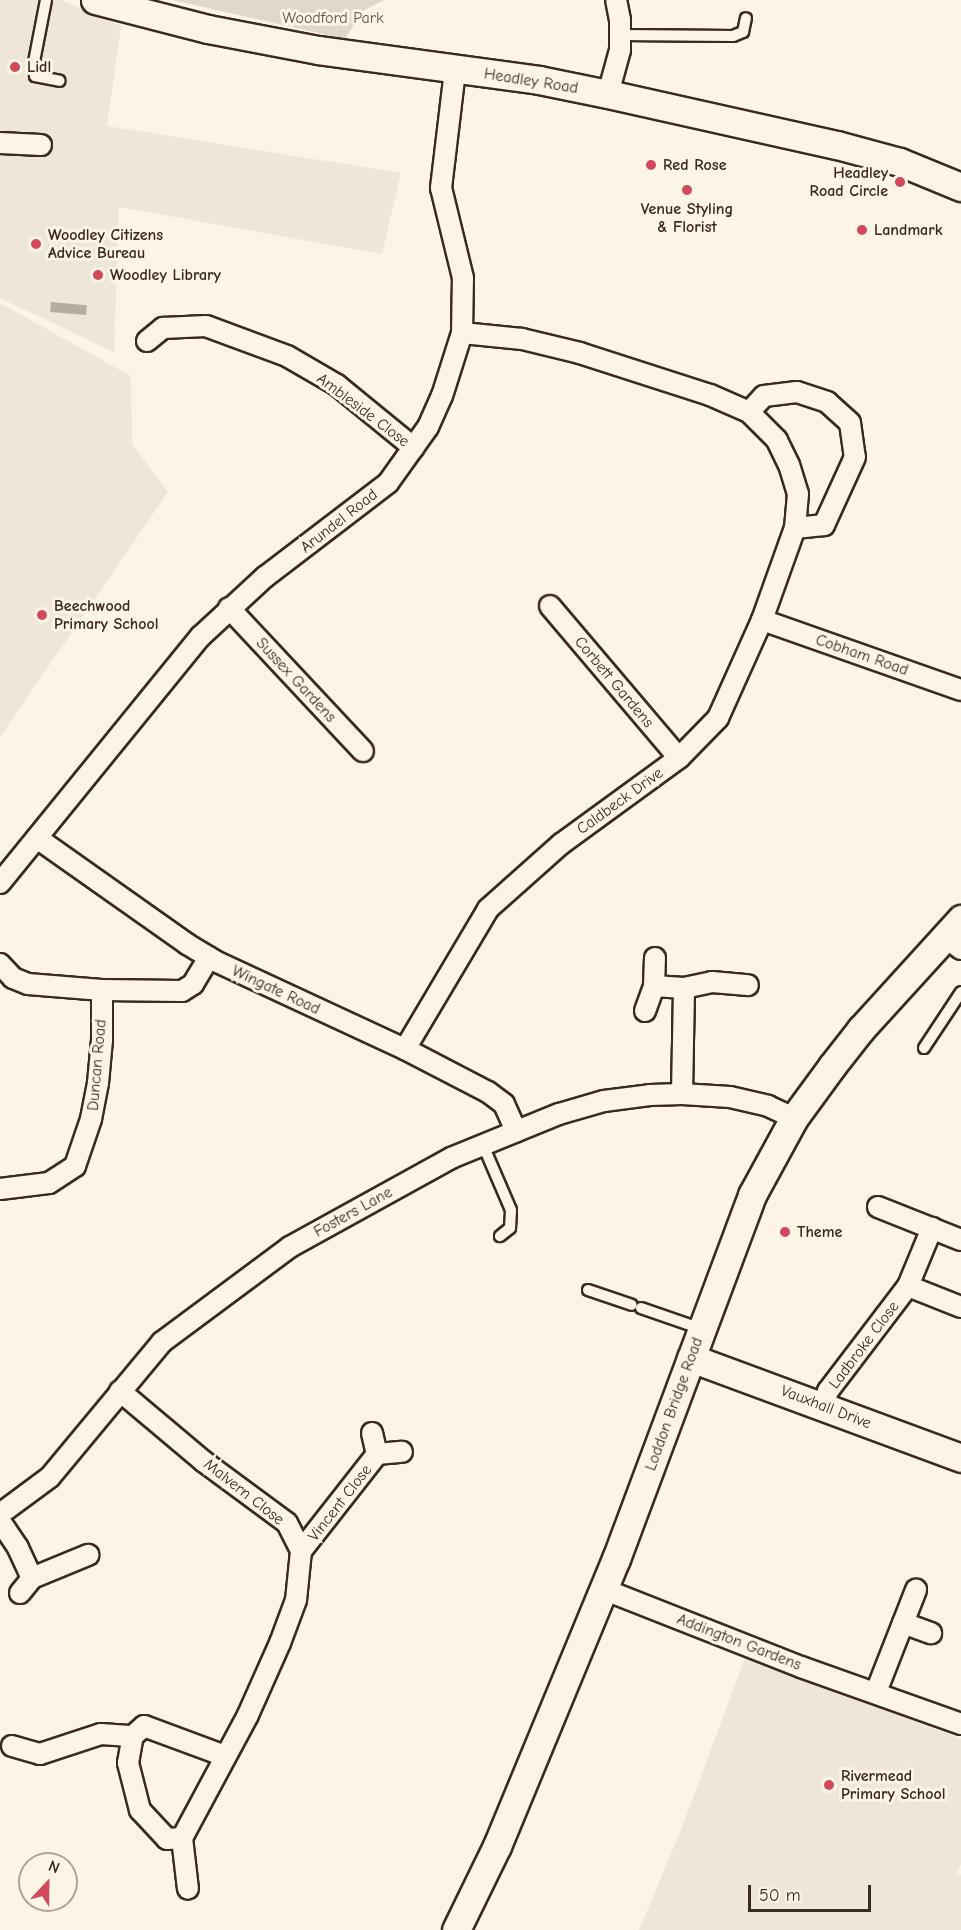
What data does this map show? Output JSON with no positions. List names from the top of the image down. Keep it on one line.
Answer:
{"streets":{"street":["Headley Road","Ambleside Close","Arundel Road","Cobham Road","Sussex Gardens","Corbett Gardens","Caldbeck Drive","Wingate Road","Duncan Road","Fosters Lane","Ladbroke Close","Loddon Bridge Road","Vauxhall Drive","Malvern Close","Vincent Close","Addington Gardens"]},"crossings":[["Headley Road","Arundel Road"],["Ambleside Close","Arundel Road"],["Arundel Road","Sussex Gardens"],["Arundel Road","Caldbeck Drive"],["Arundel Road","Wingate Road"],["Cobham Road","Caldbeck Drive"],["Corbett Gardens","Caldbeck Drive"],["Caldbeck Drive","Wingate Road"],["Wingate Road","Fosters Lane"],["Fosters Lane","Loddon Bridge Road"],["Fosters Lane","Malvern Close"],["Ladbroke Close","Vauxhall Drive"],["Loddon Bridge Road","Vauxhall Drive"],["Loddon Bridge Road","Addington Gardens"],["Malvern Close","Vincent Close"]],"parks":["Woodford Park"],"places":["Lidl","Red Rose","Headley Road Circle","Venue Styling & Florist","Landmark","Woodley Citizens Advice Bureau","Woodley Library","Beechwood Primary School","Theme","Rivermead Primary School"],"scale_bar":"50 m","north":"top"}
